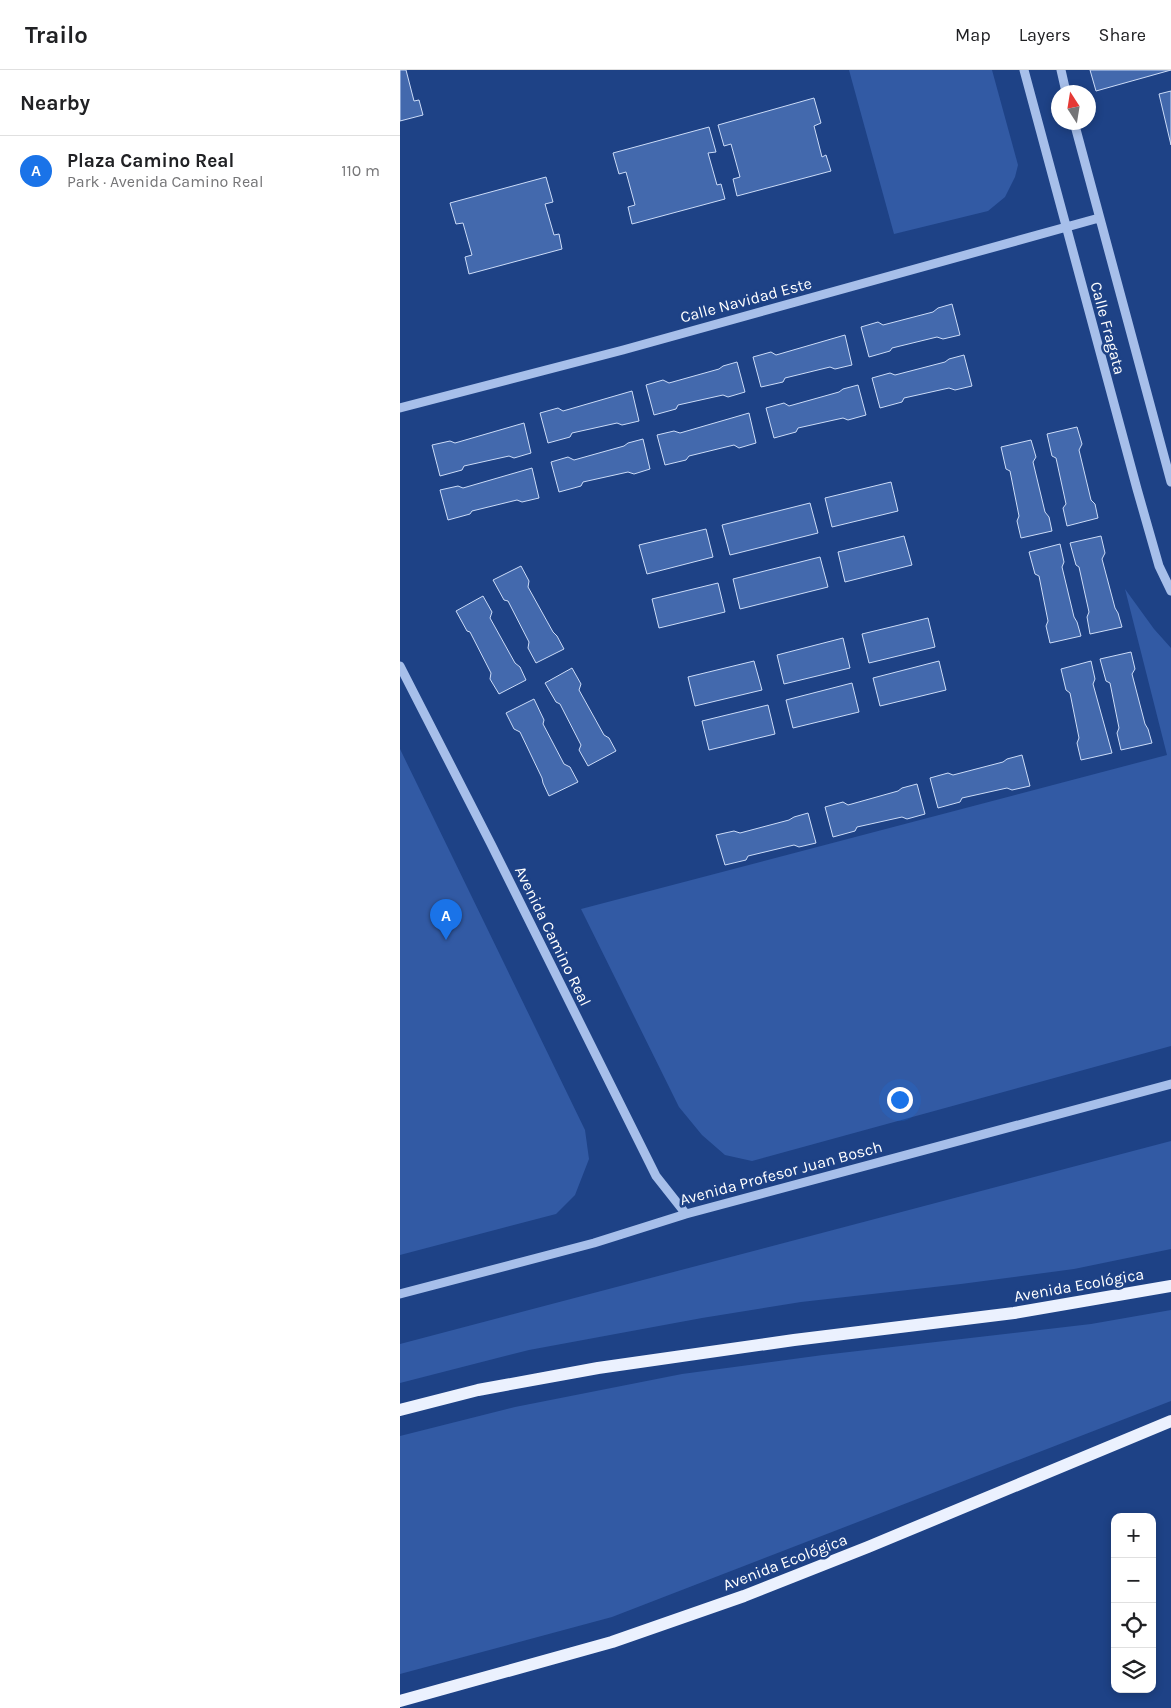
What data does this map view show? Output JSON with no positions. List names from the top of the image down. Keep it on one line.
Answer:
{"streets":{"main road":["Avenida Ecológica"],"street":["Calle Navidad Este","Calle Fragata","Avenida Camino Real","Avenida Profesor Juan Bosch"]},"crossings":[["Calle Navidad Este","Calle Fragata"],["Avenida Camino Real","Avenida Profesor Juan Bosch"]],"north":"top","page":{"header":"Trailo","nav":["Map","Layers","Share"],"heading":"Nearby","list":[{"mark":"A","name":"Plaza Camino Real","note":"Park · Avenida Camino Real","value":"110 m"}],"pins":"A","map_buttons":["+","−"]}}
